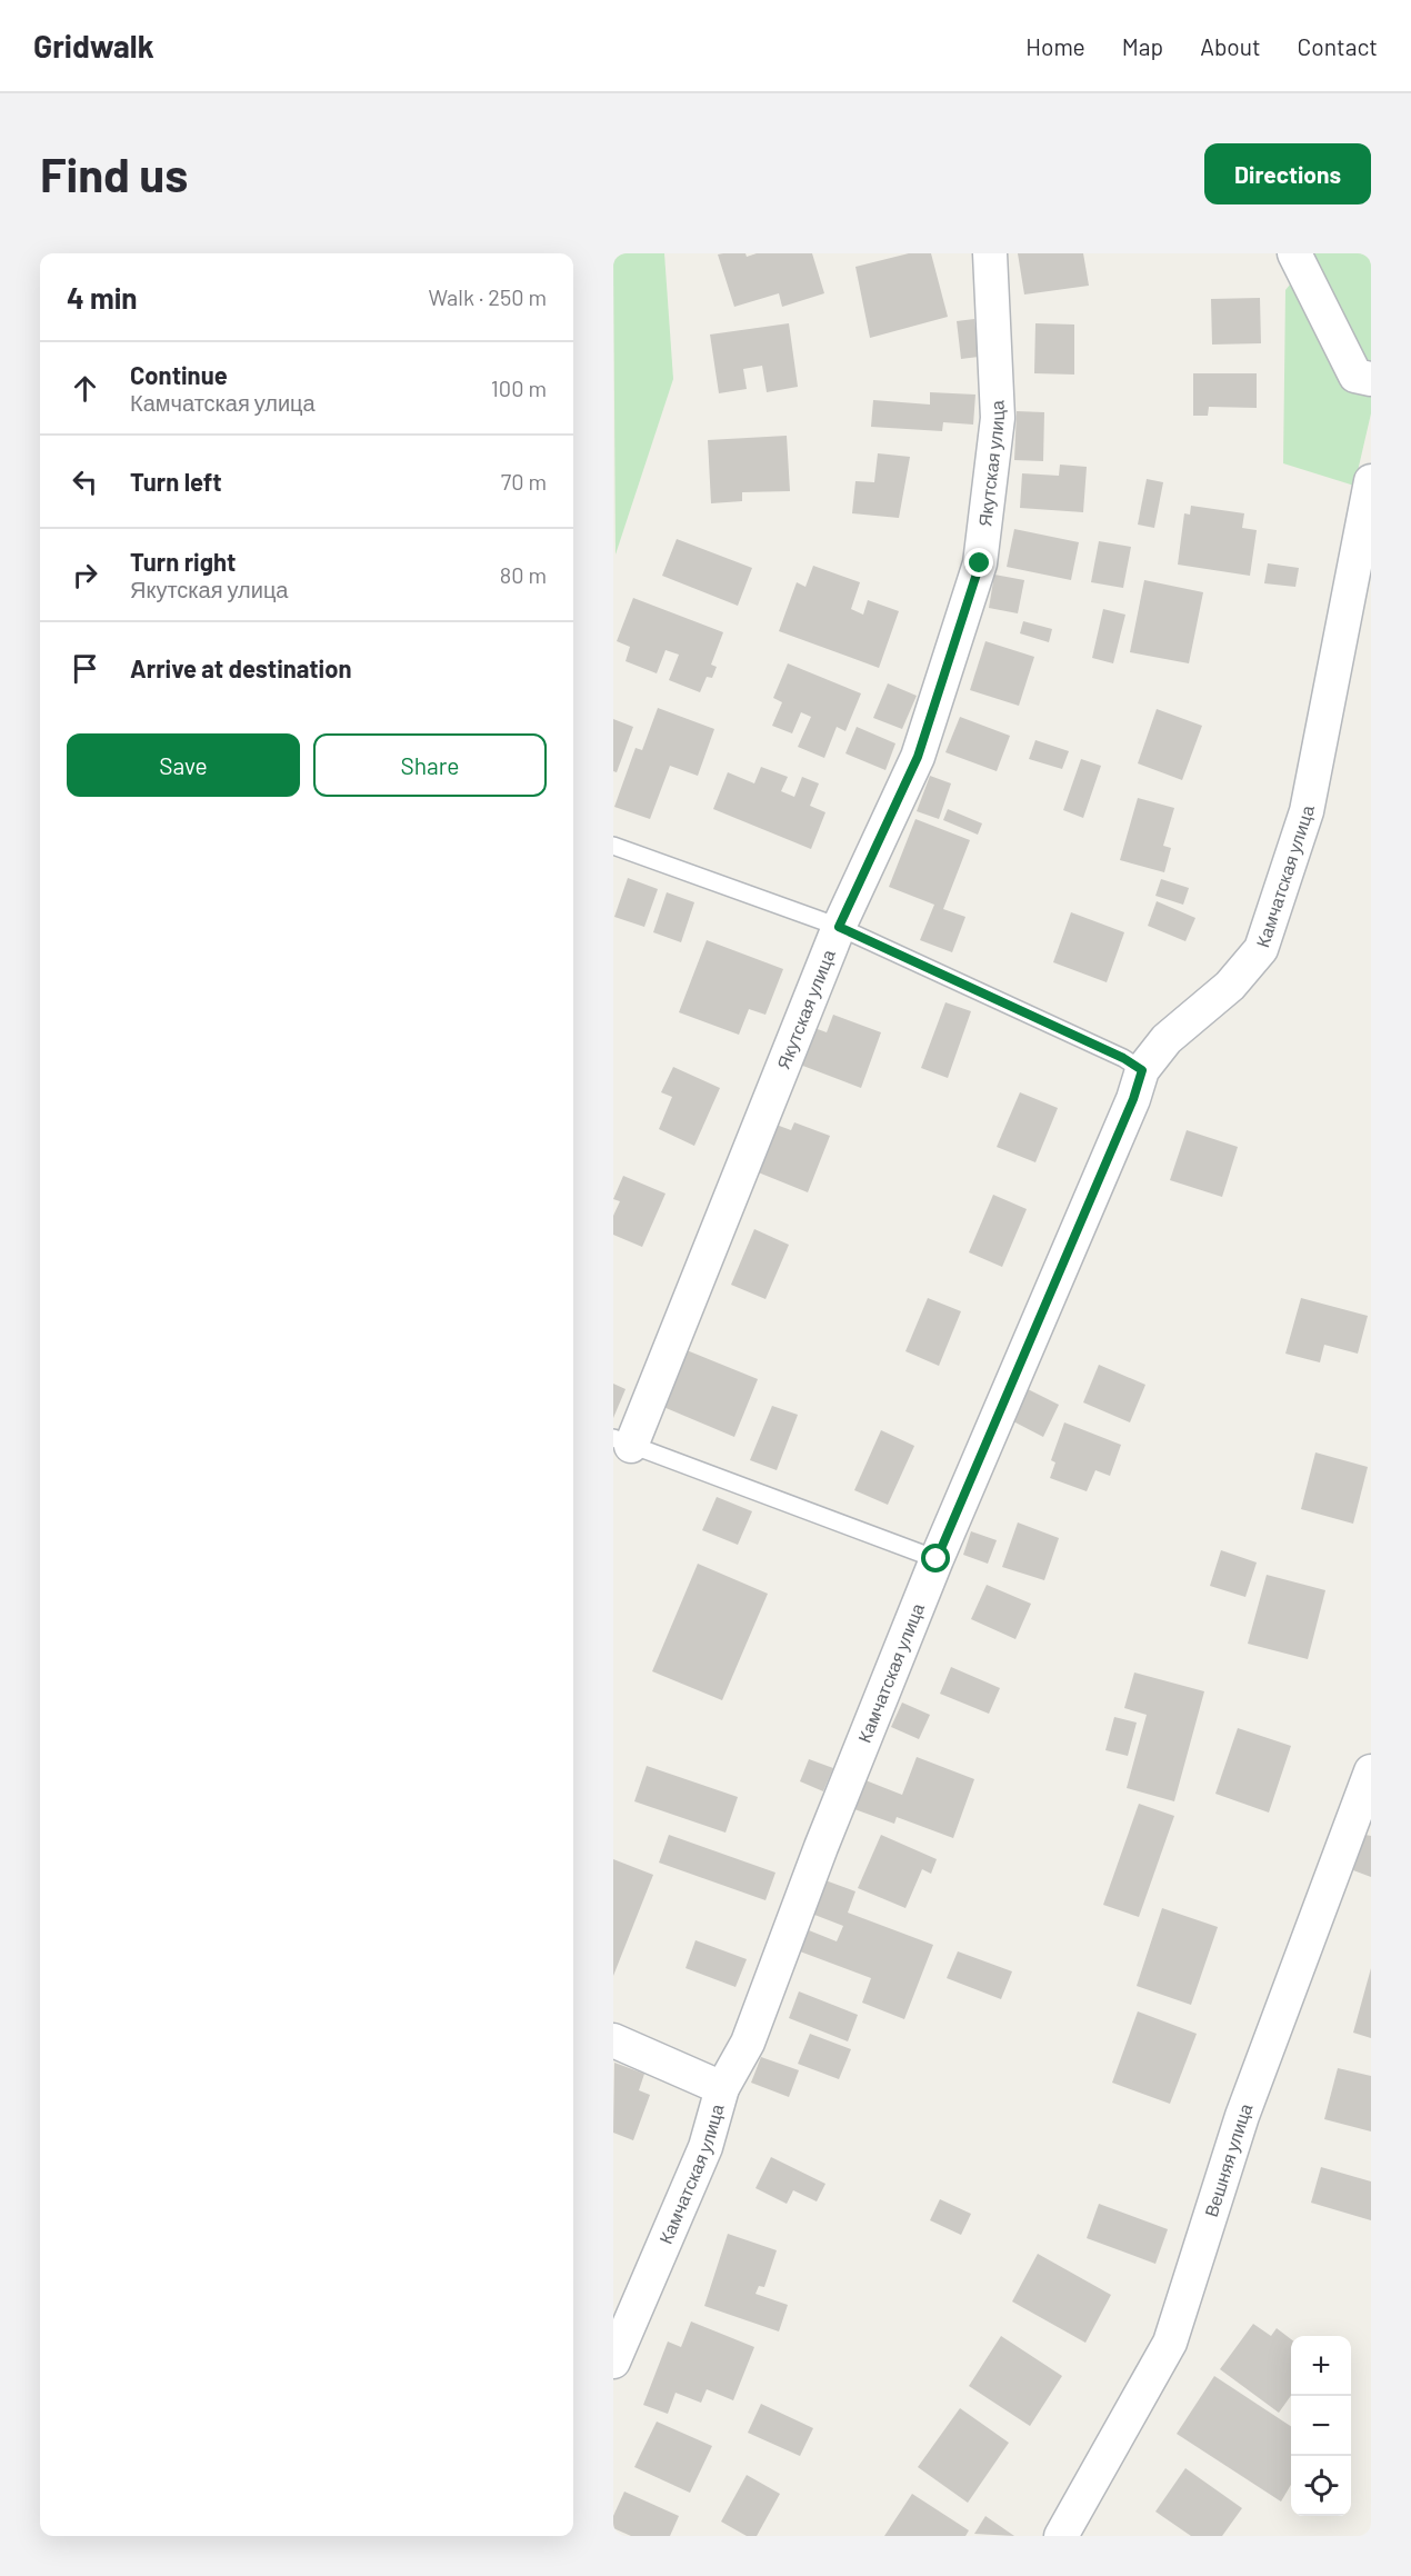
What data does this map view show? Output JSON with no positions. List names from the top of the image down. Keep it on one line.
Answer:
{"streets":{"street":["Якутская улица","Камчатская улица","Вешняя улица"]},"page":{"header":"Gridwalk","nav":["Home","Map","About","Contact"],"buttons":["Directions",["Save","Share"]],"title":"Find us","heading":["4 min","Walk · 250 m"],"list":[["Continue","Камчатская улица","100 m"],["Turn left","70 m"],["Turn right","Якутская улица","80 m"],"Arrive at destination"],"map_buttons":["+","−"]}}
